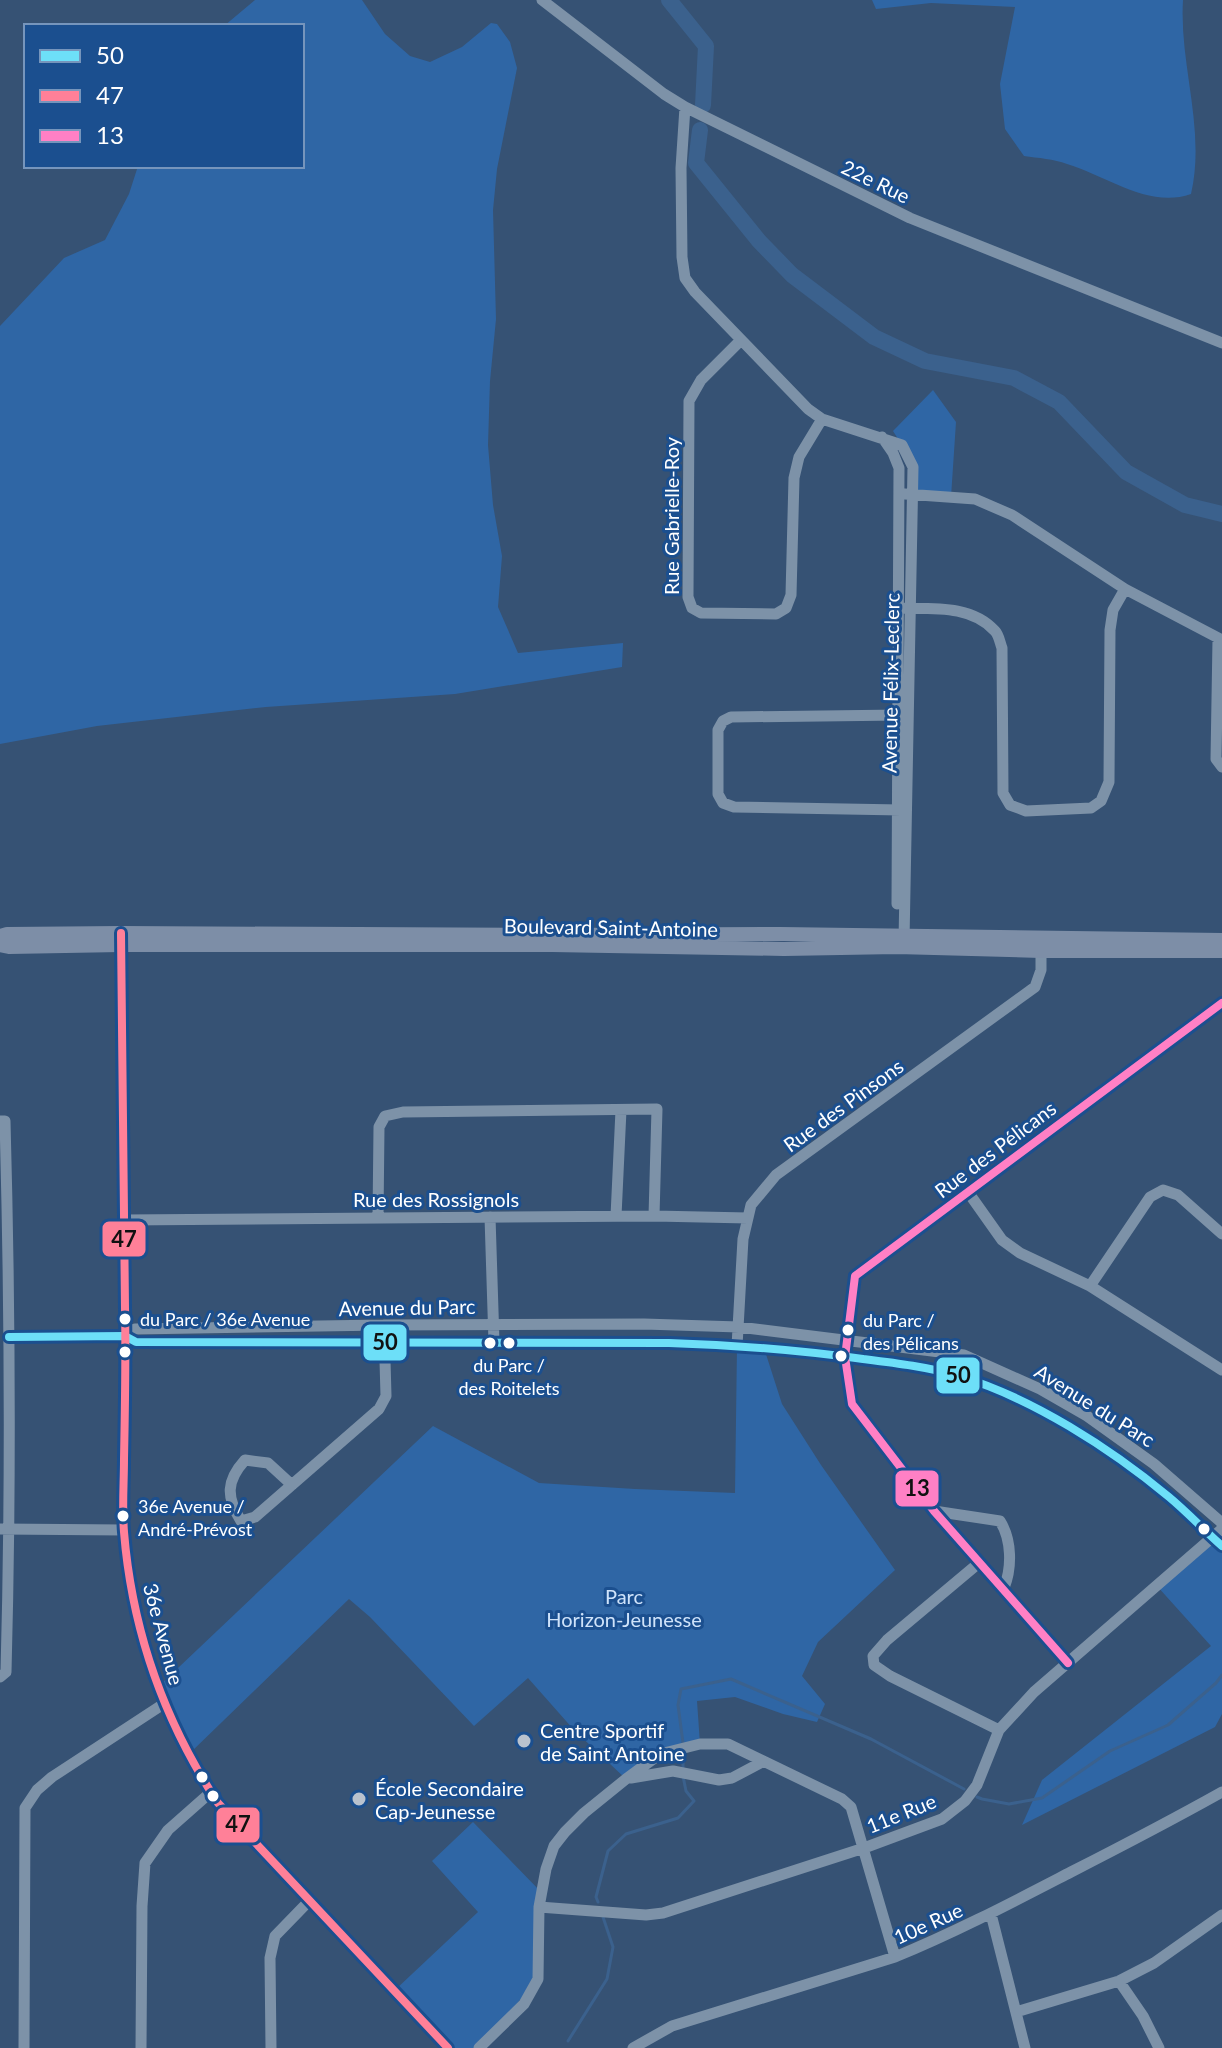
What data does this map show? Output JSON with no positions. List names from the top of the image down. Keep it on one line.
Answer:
{"streets":{"main road":["Boulevard Saint-Antoine"],"street":["22e Rue","Rue Gabrielle-Roy","Avenue Félix-Leclerc","Rue des Pinsons","Rue des Pélicans","Rue des Rossignols","Avenue du Parc","36e Avenue","11e Rue","10e Rue"]},"crossings":[["22e Rue","Avenue Félix-Leclerc"],["Rue Gabrielle-Roy","Avenue Félix-Leclerc"],["Avenue Félix-Leclerc","Boulevard Saint-Antoine"],["Boulevard Saint-Antoine","Rue des Pinsons"],["Boulevard Saint-Antoine","36e Avenue"],["Rue des Pinsons","Rue des Rossignols"],["Rue des Pinsons","Avenue du Parc"],["Rue des Pélicans","Avenue du Parc"],["Rue des Pélicans","11e Rue"],["Rue des Rossignols","36e Avenue"],["Avenue du Parc","36e Avenue"],["Avenue du Parc","11e Rue"]],"parks":["Parc Horizon-Jeunesse"],"places":["du Parc / 36e Avenue","du Parc / des Pélicans","du Parc / des Roitelets","36e Avenue / André-Prévost","Centre Sportif de Saint Antoine","École Secondaire Cap-Jeunesse"],"lines":["transit line 47","transit line 13","transit line 50"],"legend":["50","47","13"]}
